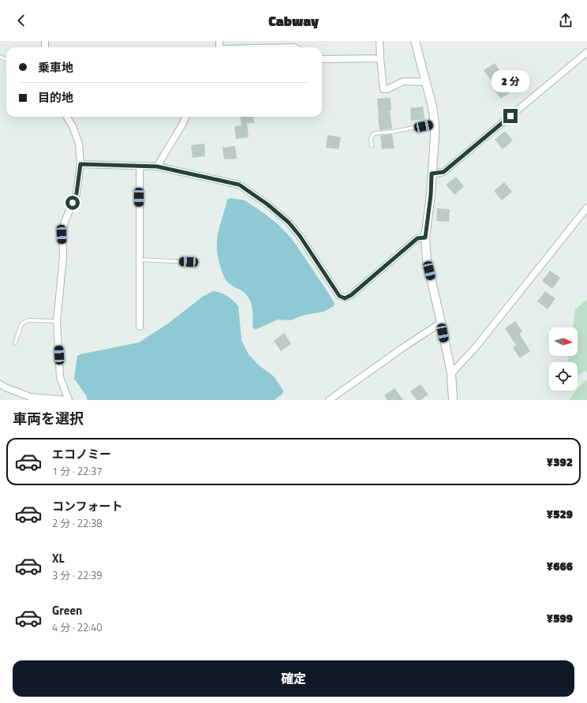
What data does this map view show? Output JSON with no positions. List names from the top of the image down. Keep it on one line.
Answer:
{"north":"right","page":{"header":"Cabway","banner":["乗車地","目的地"],"bubble":"2 分","heading":"車両を選択","list":[{"name":"エコノミー","note":"1 分 · 22:37","value":"¥392"},{"name":"コンフォート","note":"2 分 · 22:38","value":"¥529"},{"name":"XL","note":"3 分 · 22:39","value":"¥666"},{"name":"Green","note":"4 分 · 22:40","value":"¥599"}],"buttons":"確定"}}
